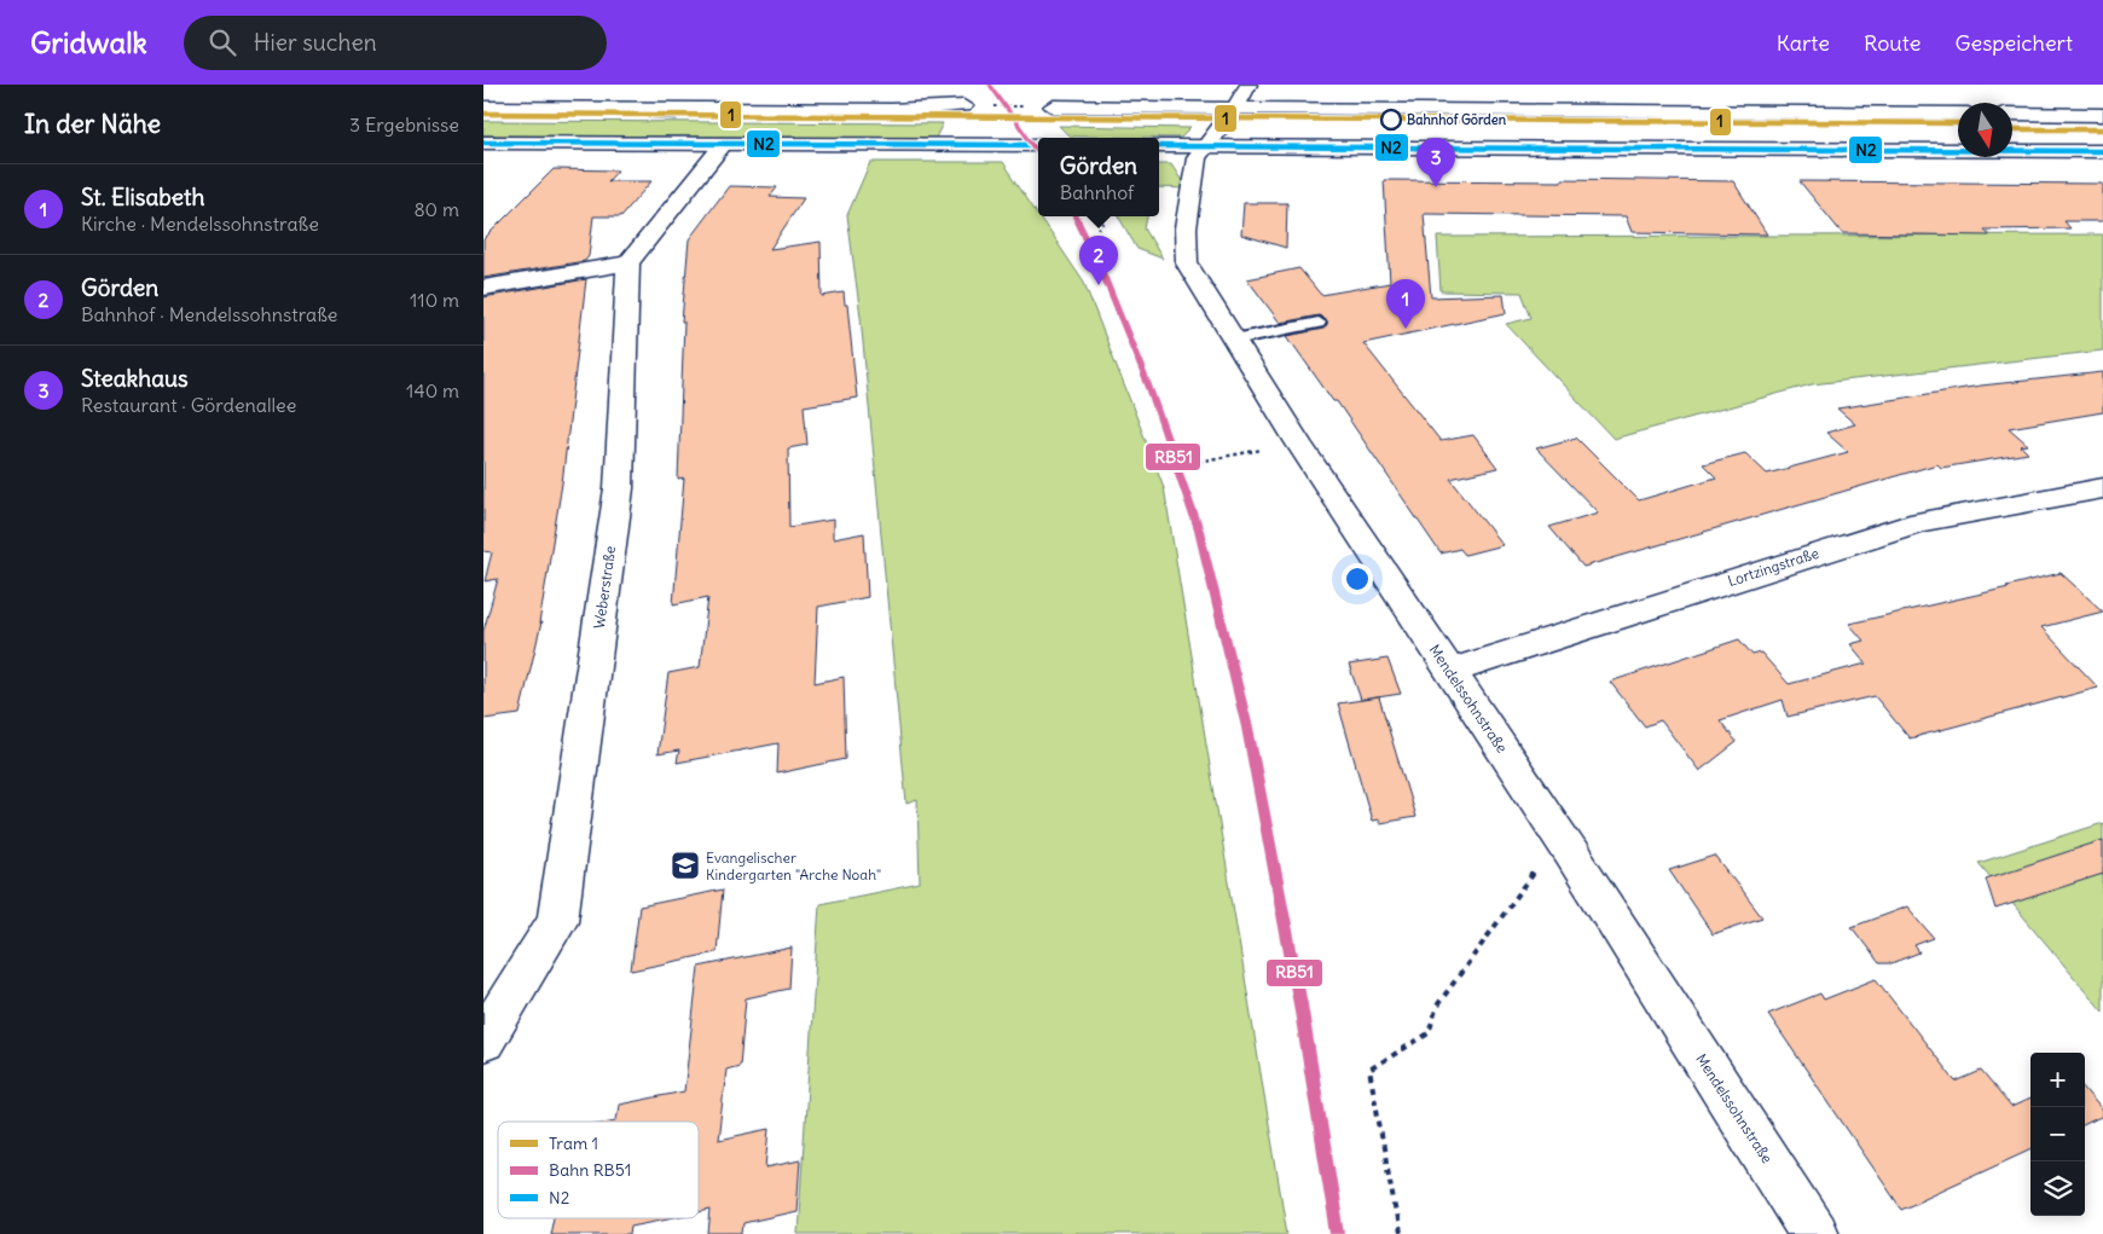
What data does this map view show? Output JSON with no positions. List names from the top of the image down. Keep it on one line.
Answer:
{"streets":{"street":["Lortzingstraße","Weberstraße","Mendelssohnstraße"]},"crossings":[["Lortzingstraße","Mendelssohnstraße"]],"places":{"other":["Bahnhof Görden"],"school or university":["Evangelischer Kindergarten \"Arche Noah\""]},"lines":["rail line RB51","tram line 1","transit line N2"],"legend":["Tram 1","Bahn RB51","N2"],"north":"bottom","page":{"header":"Gridwalk","search":"Hier suchen","nav":["Karte","Route","Gespeichert"],"heading":["In der Nähe","3 Ergebnisse"],"popup":["Görden","Bahnhof"],"pins":["3","2","1"],"list":[{"mark":"1","name":"St. Elisabeth","note":"Kirche · Mendelssohnstraße","value":"80 m"},{"mark":"2","name":"Görden","note":"Bahnhof · Mendelssohnstraße","value":"110 m"},{"mark":"3","name":"Steakhaus","note":"Restaurant · Gördenallee","value":"140 m"}],"map_buttons":["+","−"]}}
